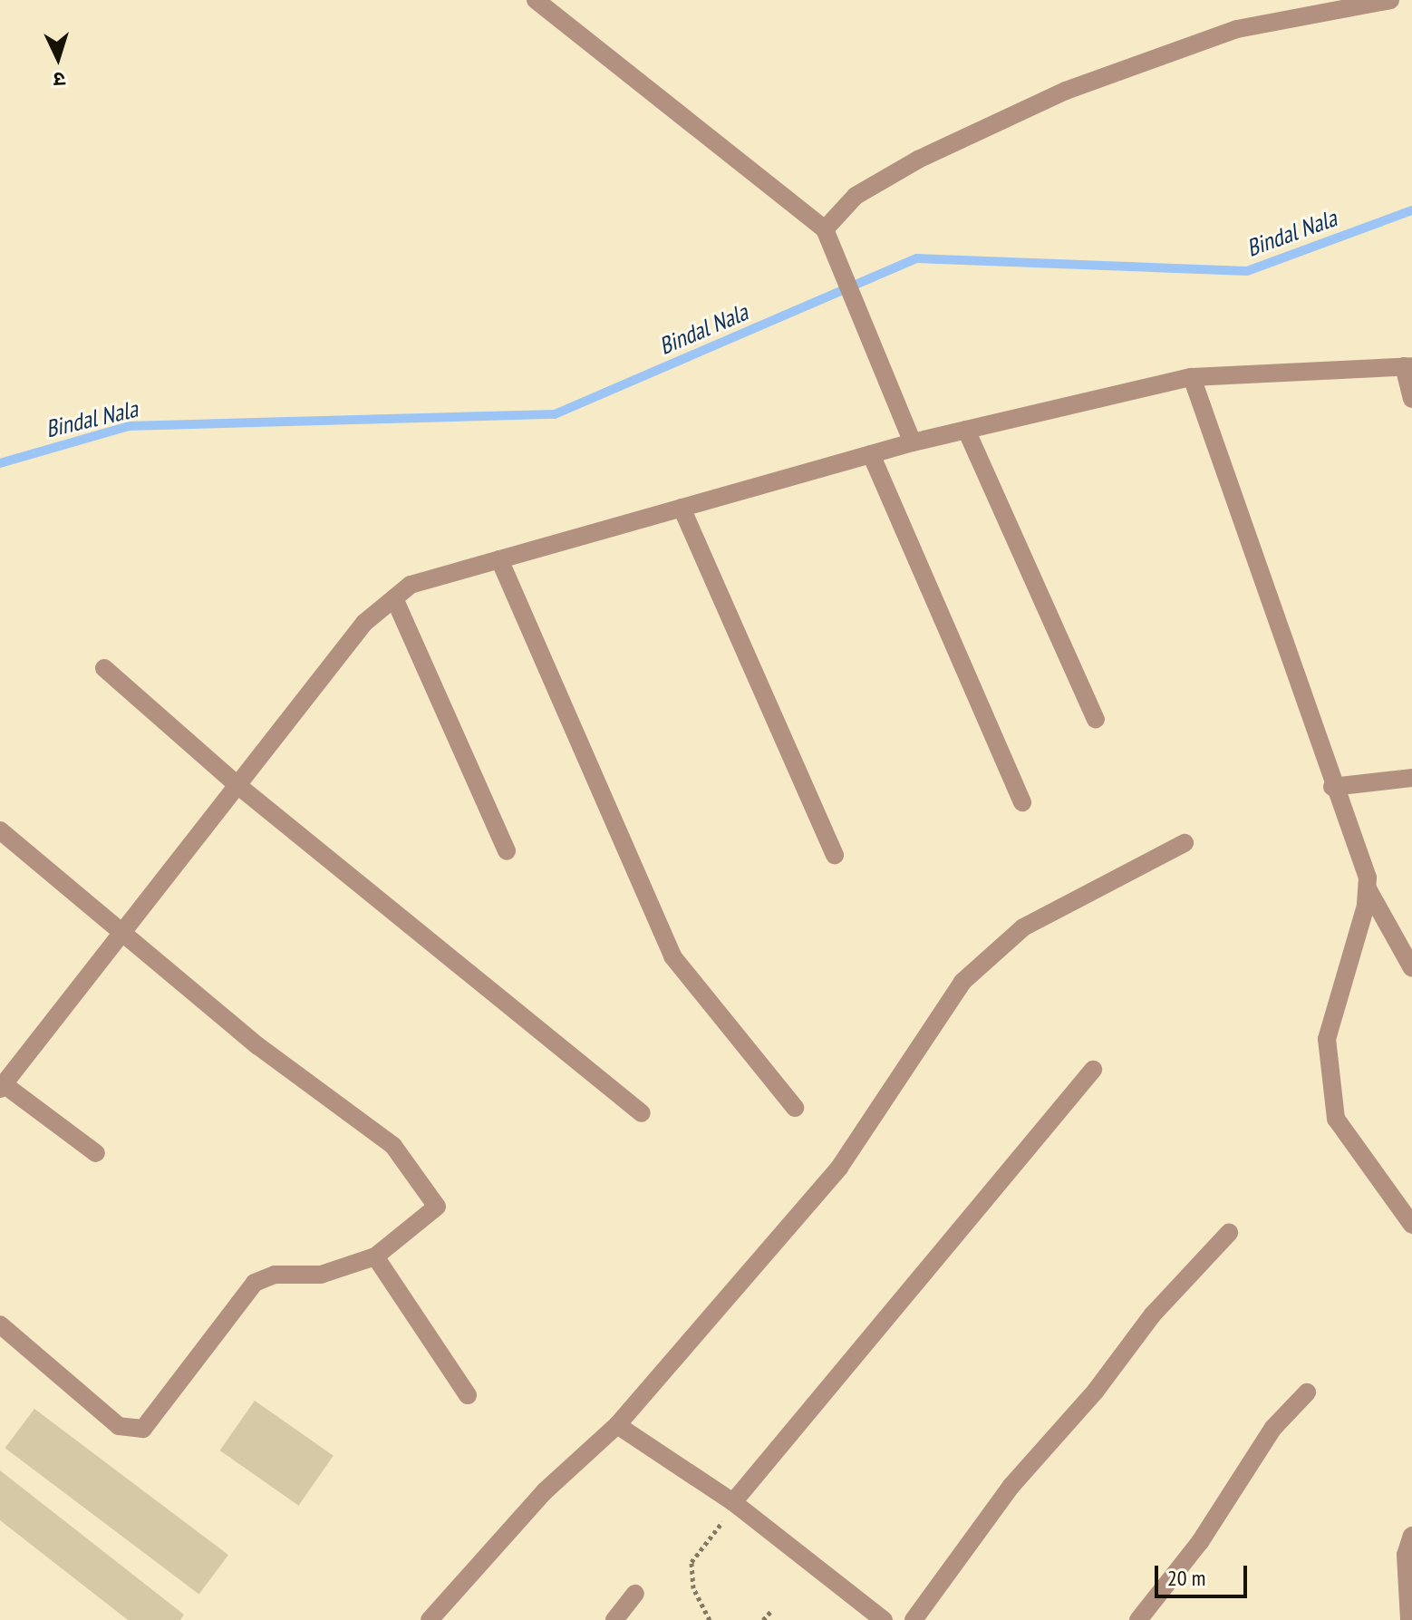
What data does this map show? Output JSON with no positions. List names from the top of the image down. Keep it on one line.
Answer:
{"water":["Bindal Nala"],"scale_bar":"20 m","north":"bottom"}
